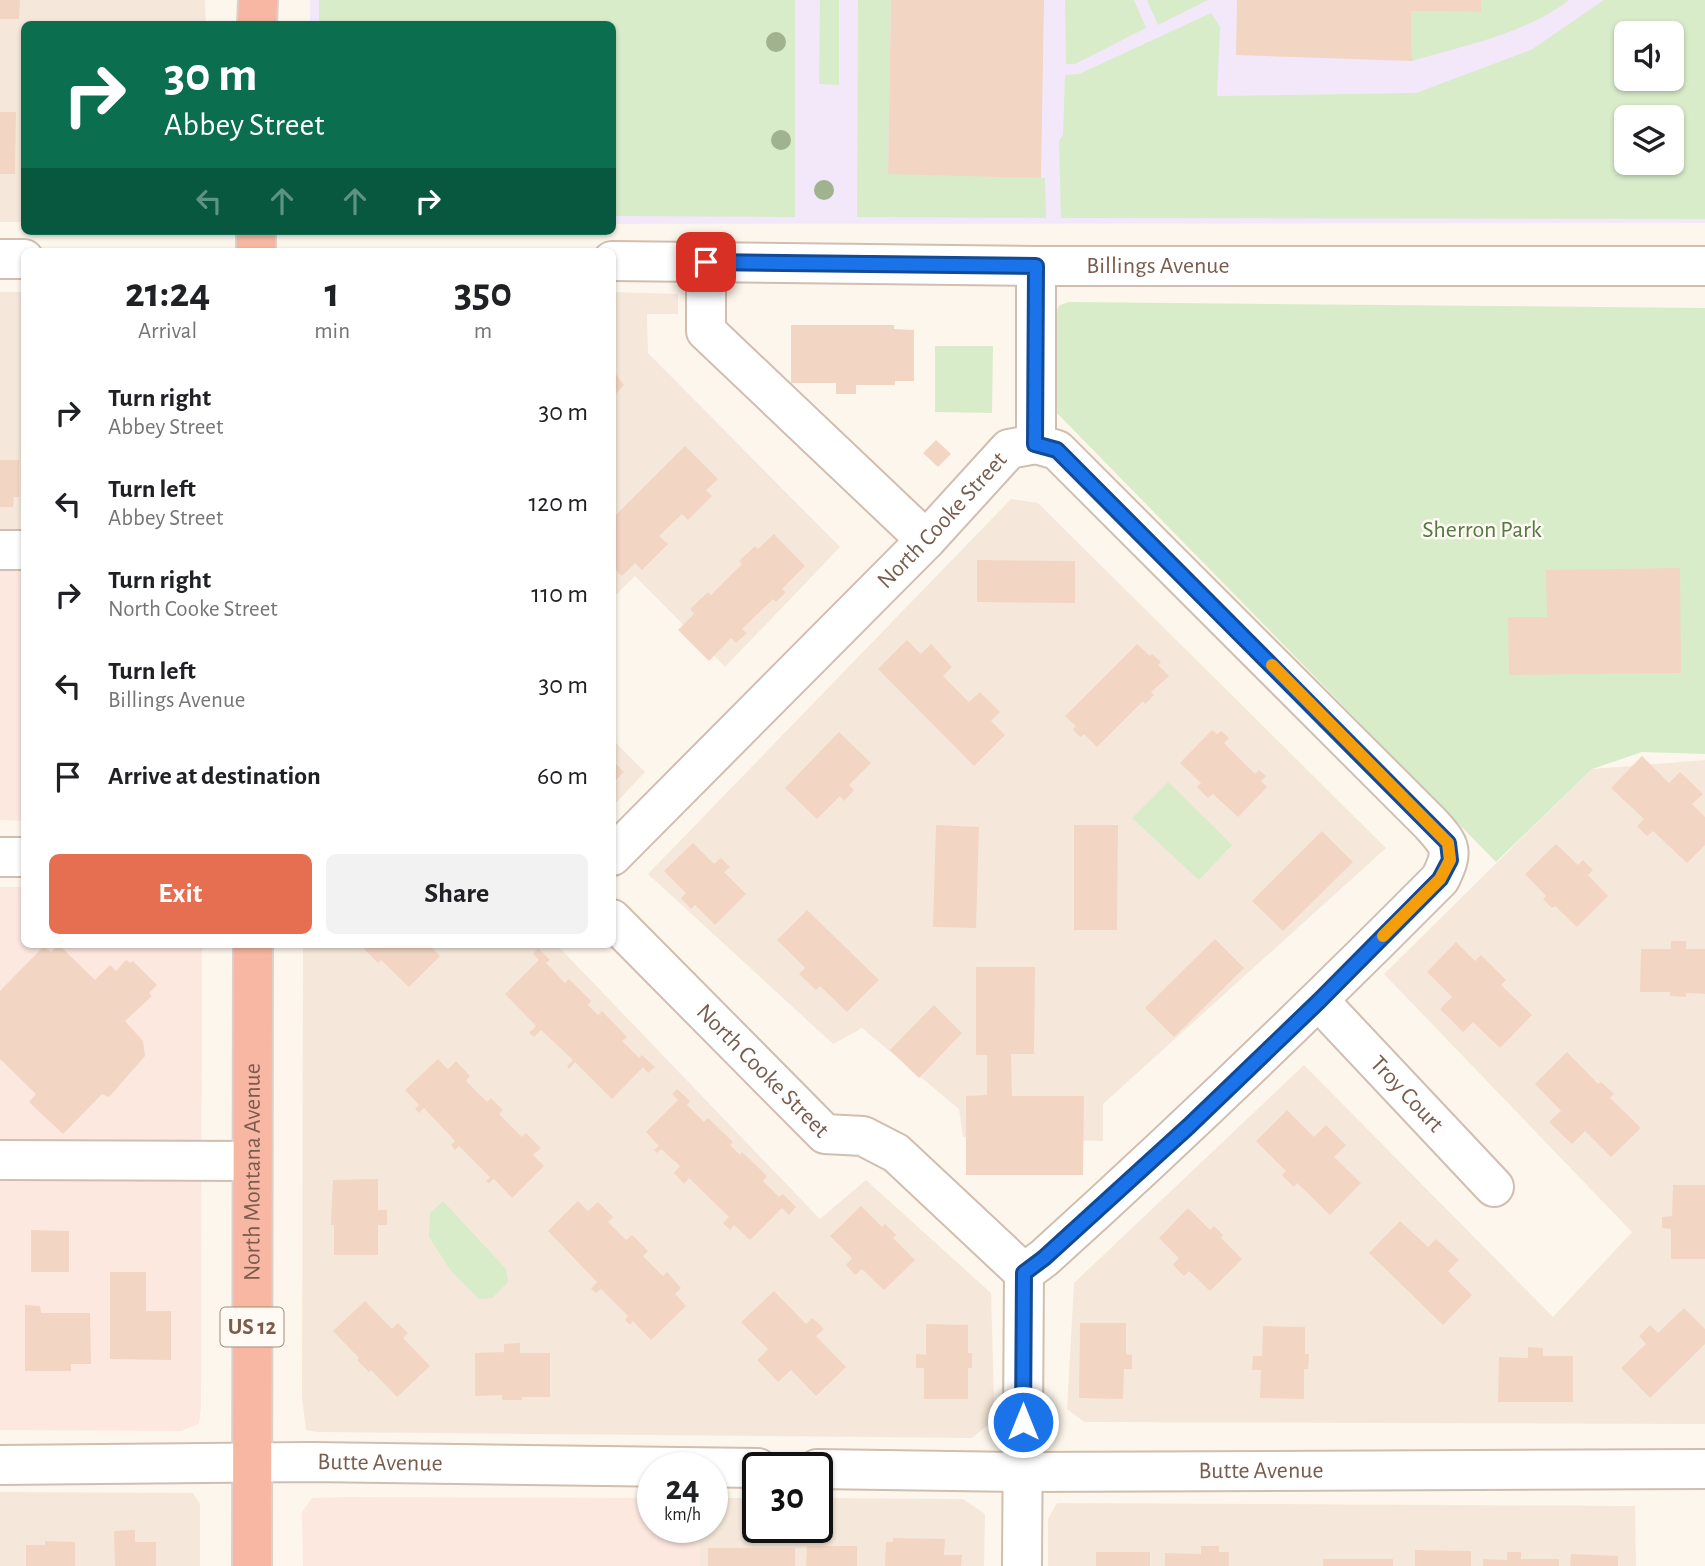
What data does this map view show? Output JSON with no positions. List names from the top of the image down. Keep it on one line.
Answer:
{"streets":{"highway":["North Montana Avenue","US 12"],"street":["Billings Avenue","North Cooke Street","Troy Court","Butte Avenue"]},"crossings":[["Billings Avenue","North Cooke Street"],["North Montana Avenue","Butte Avenue"]],"parks":["Sherron Park"],"page":{"turn":["30 m","Abbey Street"],"eta":["21:24","Arrival","1","min","350","m"],"list":[{"name":"Turn right","note":"Abbey Street","value":"30 m"},{"name":"Turn left","note":"Abbey Street","value":"120 m"},{"name":"Turn right","note":"North Cooke Street","value":"110 m"},{"name":"Turn left","note":"Billings Avenue","value":"30 m"},{"name":"Arrive at destination","value":"60 m"}],"buttons":["Exit","Share"],"speed":"24 km/h","limit":"30"}}
